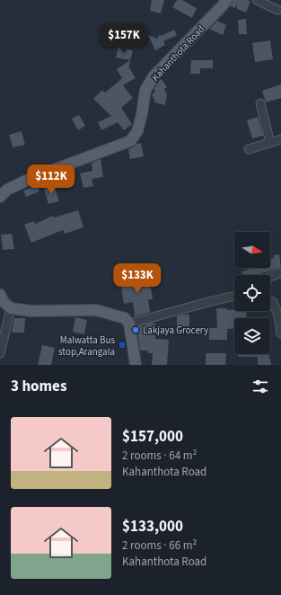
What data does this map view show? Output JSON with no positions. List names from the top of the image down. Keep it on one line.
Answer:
{"streets":{"main road":["Kahanthota Road"]},"places":{"other":["Lakjaya Grocery"],"transit":["Malwatta Bus stop,Arangala"]},"north":"right","page":{"price":["$157K","$112K","$133K"],"heading":"3 homes","list":[{"name":"$157,000","note":"2 rooms · 64 m² · Kahanthota Road"},{"name":"$133,000","note":"2 rooms · 66 m² · Kahanthota Road"}]}}
